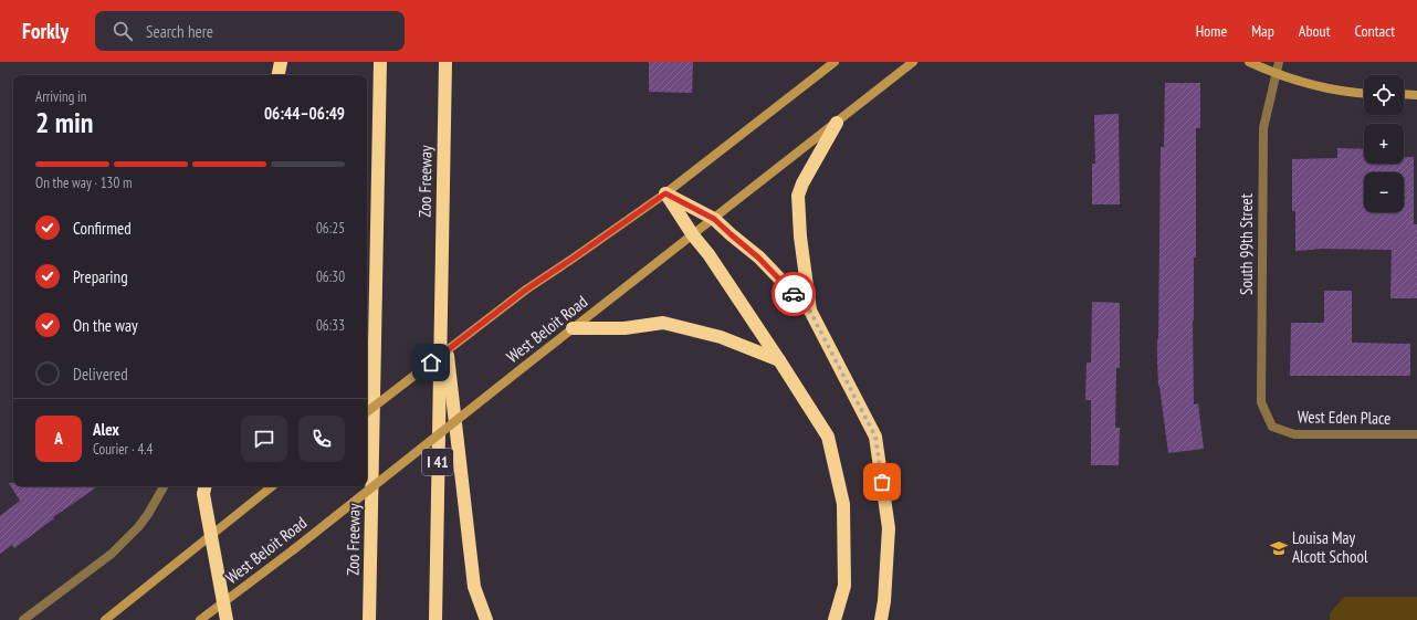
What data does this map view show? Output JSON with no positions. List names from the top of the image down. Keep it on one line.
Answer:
{"streets":{"highway":["Zoo Freeway","I 41"],"main road":["West Beloit Road"],"street":["South 99th Street","West Eden Place"]},"crossings":[["South 99th Street","West Eden Place"]],"places":{"school or university":["Louisa May Alcott School"]},"page":{"header":"Forkly","search":"Search here","nav":["Home","Map","About","Contact"],"map_buttons":["+","−"],"heading":["2 min","Arriving in","06:44–06:49"],"panel":["Alex","Courier · 4.4"],"bar":"On the way · 130 m","list":[["Confirmed","06:25"],["Preparing","06:30"],["On the way","06:33"],"Delivered"],"round":"A"}}
